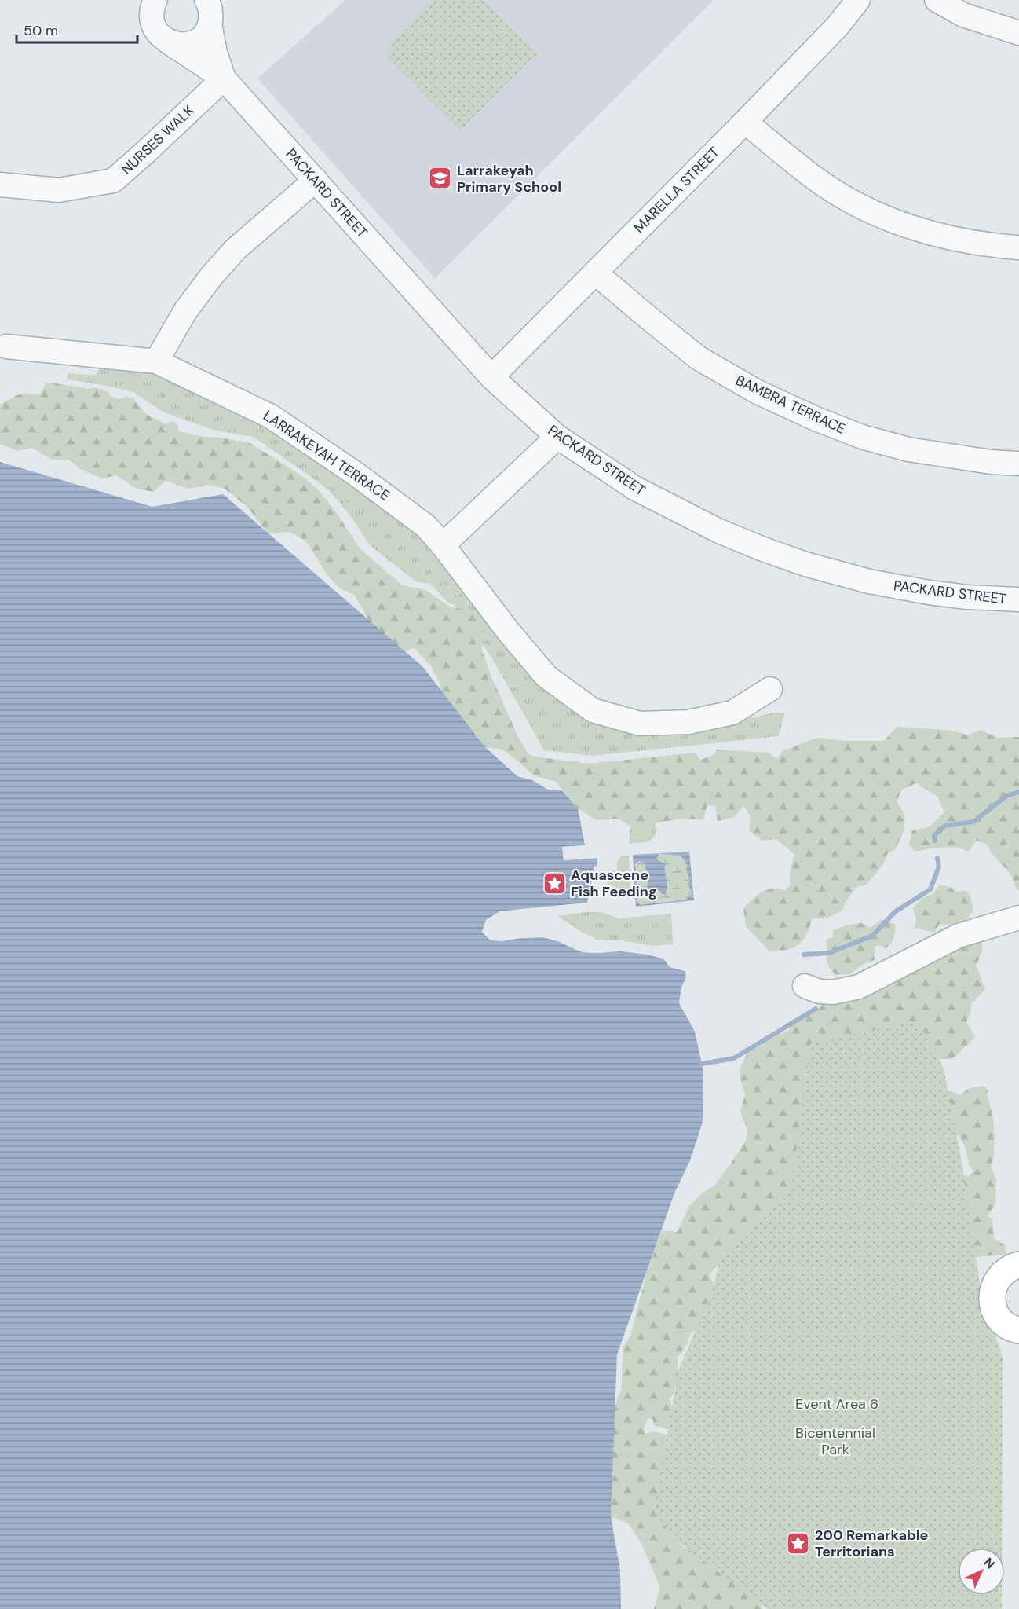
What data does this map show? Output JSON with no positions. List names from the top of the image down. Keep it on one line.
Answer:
{"streets":{"street":["NURSES WALK","MARELLA STREET","PACKARD STREET","BAMBRA TERRACE","LARRAKEYAH TERRACE"]},"crossings":[["NURSES WALK","PACKARD STREET"],["MARELLA STREET","PACKARD STREET"],["MARELLA STREET","BAMBRA TERRACE"]],"parks":["Event Area 6","Bicentennial Park"],"places":{"school or university":["Larrakeyah Primary School"],"place":["Aquascene Fish Feeding","200 Remarkable Territorians"]},"scale_bar":"50 m","north":"top right"}
